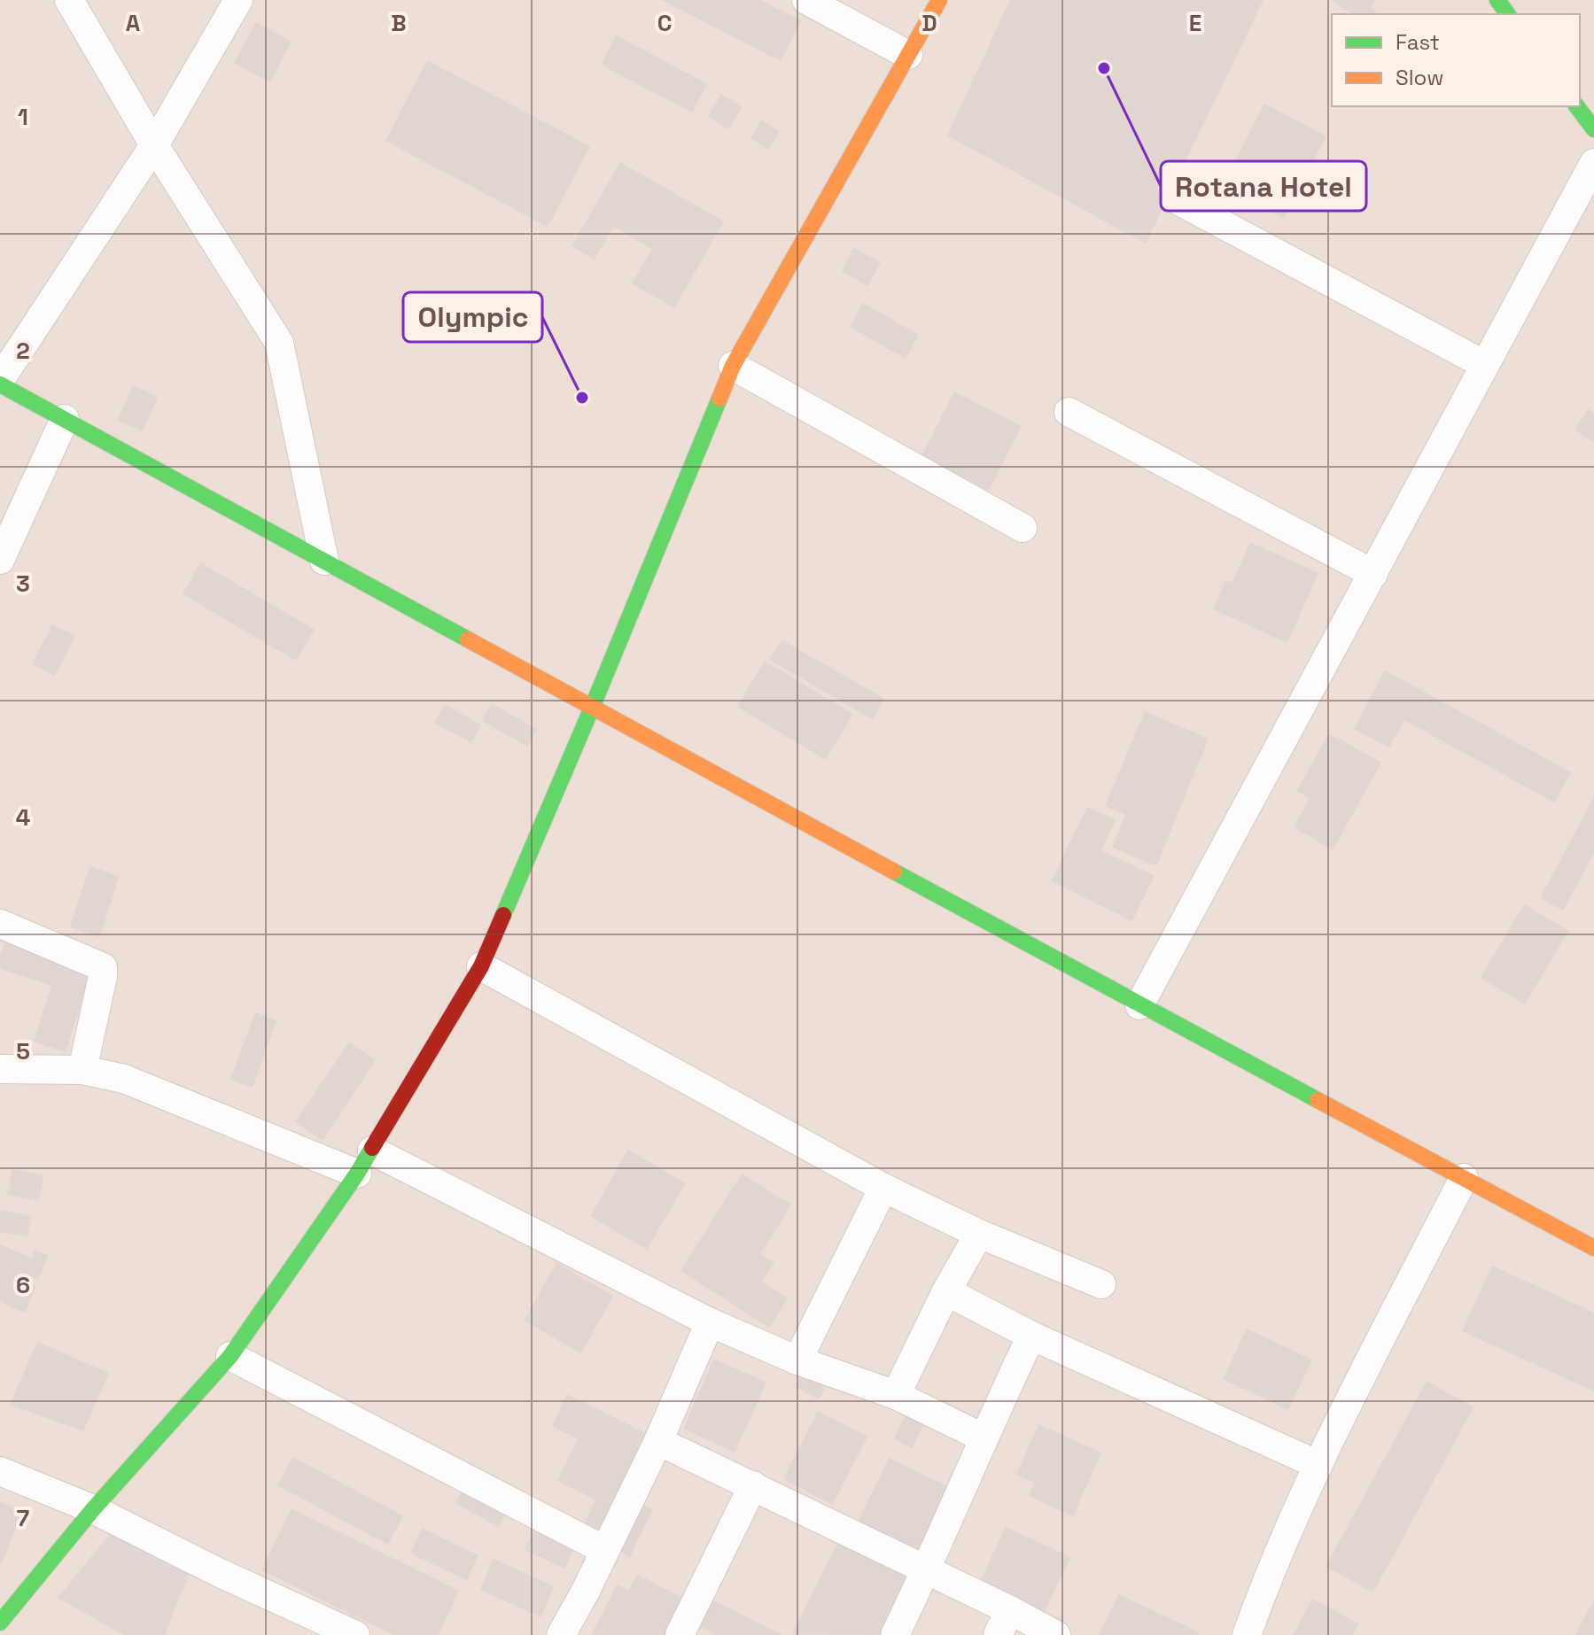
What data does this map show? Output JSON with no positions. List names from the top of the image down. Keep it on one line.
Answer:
{"places":["Rotana Hotel","Olympic"],"legend":["Fast","Slow"],"grid":{"columns":["A","B","C","D","E"],"rows":["1","2","3","4","5","6","7"]}}
